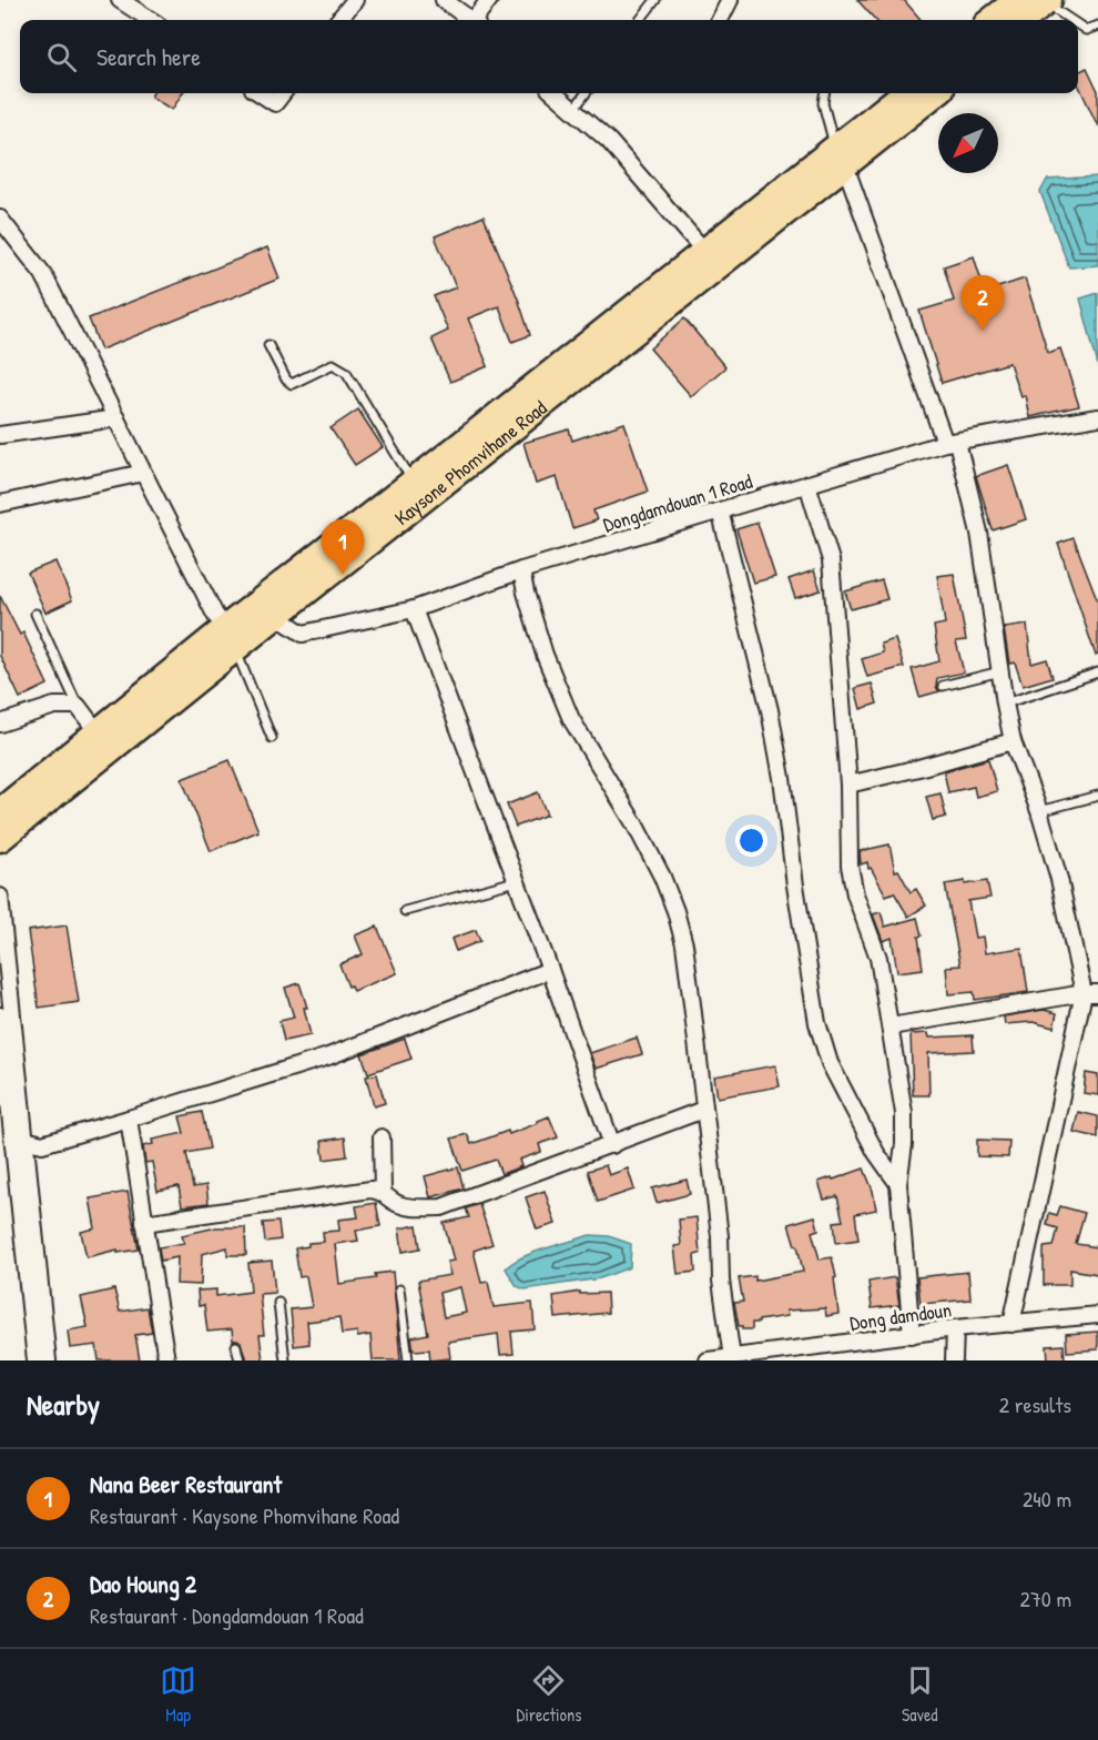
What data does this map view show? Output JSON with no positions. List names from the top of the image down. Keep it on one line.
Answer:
{"streets":{"highway":["Kaysone Phomvihane Road"],"street":["Dongdamdouan 1 Road","Dong damdoun"]},"crossings":[["Kaysone Phomvihane Road","Dongdamdouan 1 Road"]],"north":"bottom left","page":{"search":"Search here","pins":["2","1"],"heading":["Nearby","2 results"],"list":[{"mark":"1","name":"Nana Beer Restaurant","note":"Restaurant · Kaysone Phomvihane Road","value":"240 m"},{"mark":"2","name":"Dao Houng 2","note":"Restaurant · Dongdamdouan 1 Road","value":"270 m"}],"nav":["Map","Directions","Saved"]}}
